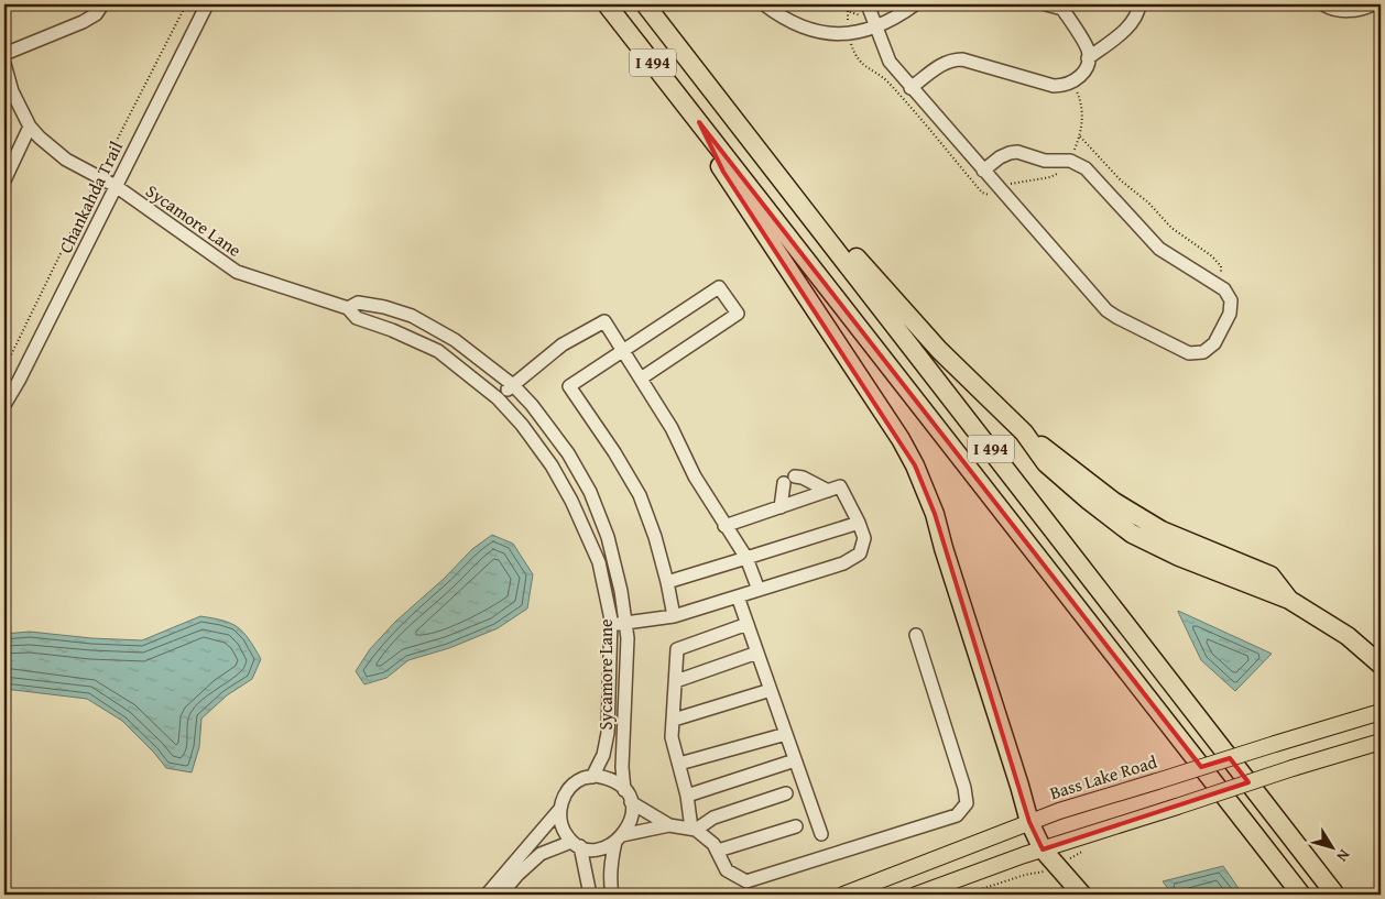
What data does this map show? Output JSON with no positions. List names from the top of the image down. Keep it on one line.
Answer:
{"streets":{"highway":["I 494"],"main road":["Bass Lake Road"],"street":["Chankahda Trail","Sycamore Lane"]},"crossings":[["Chankahda Trail","Sycamore Lane"]],"north":"bottom right"}
